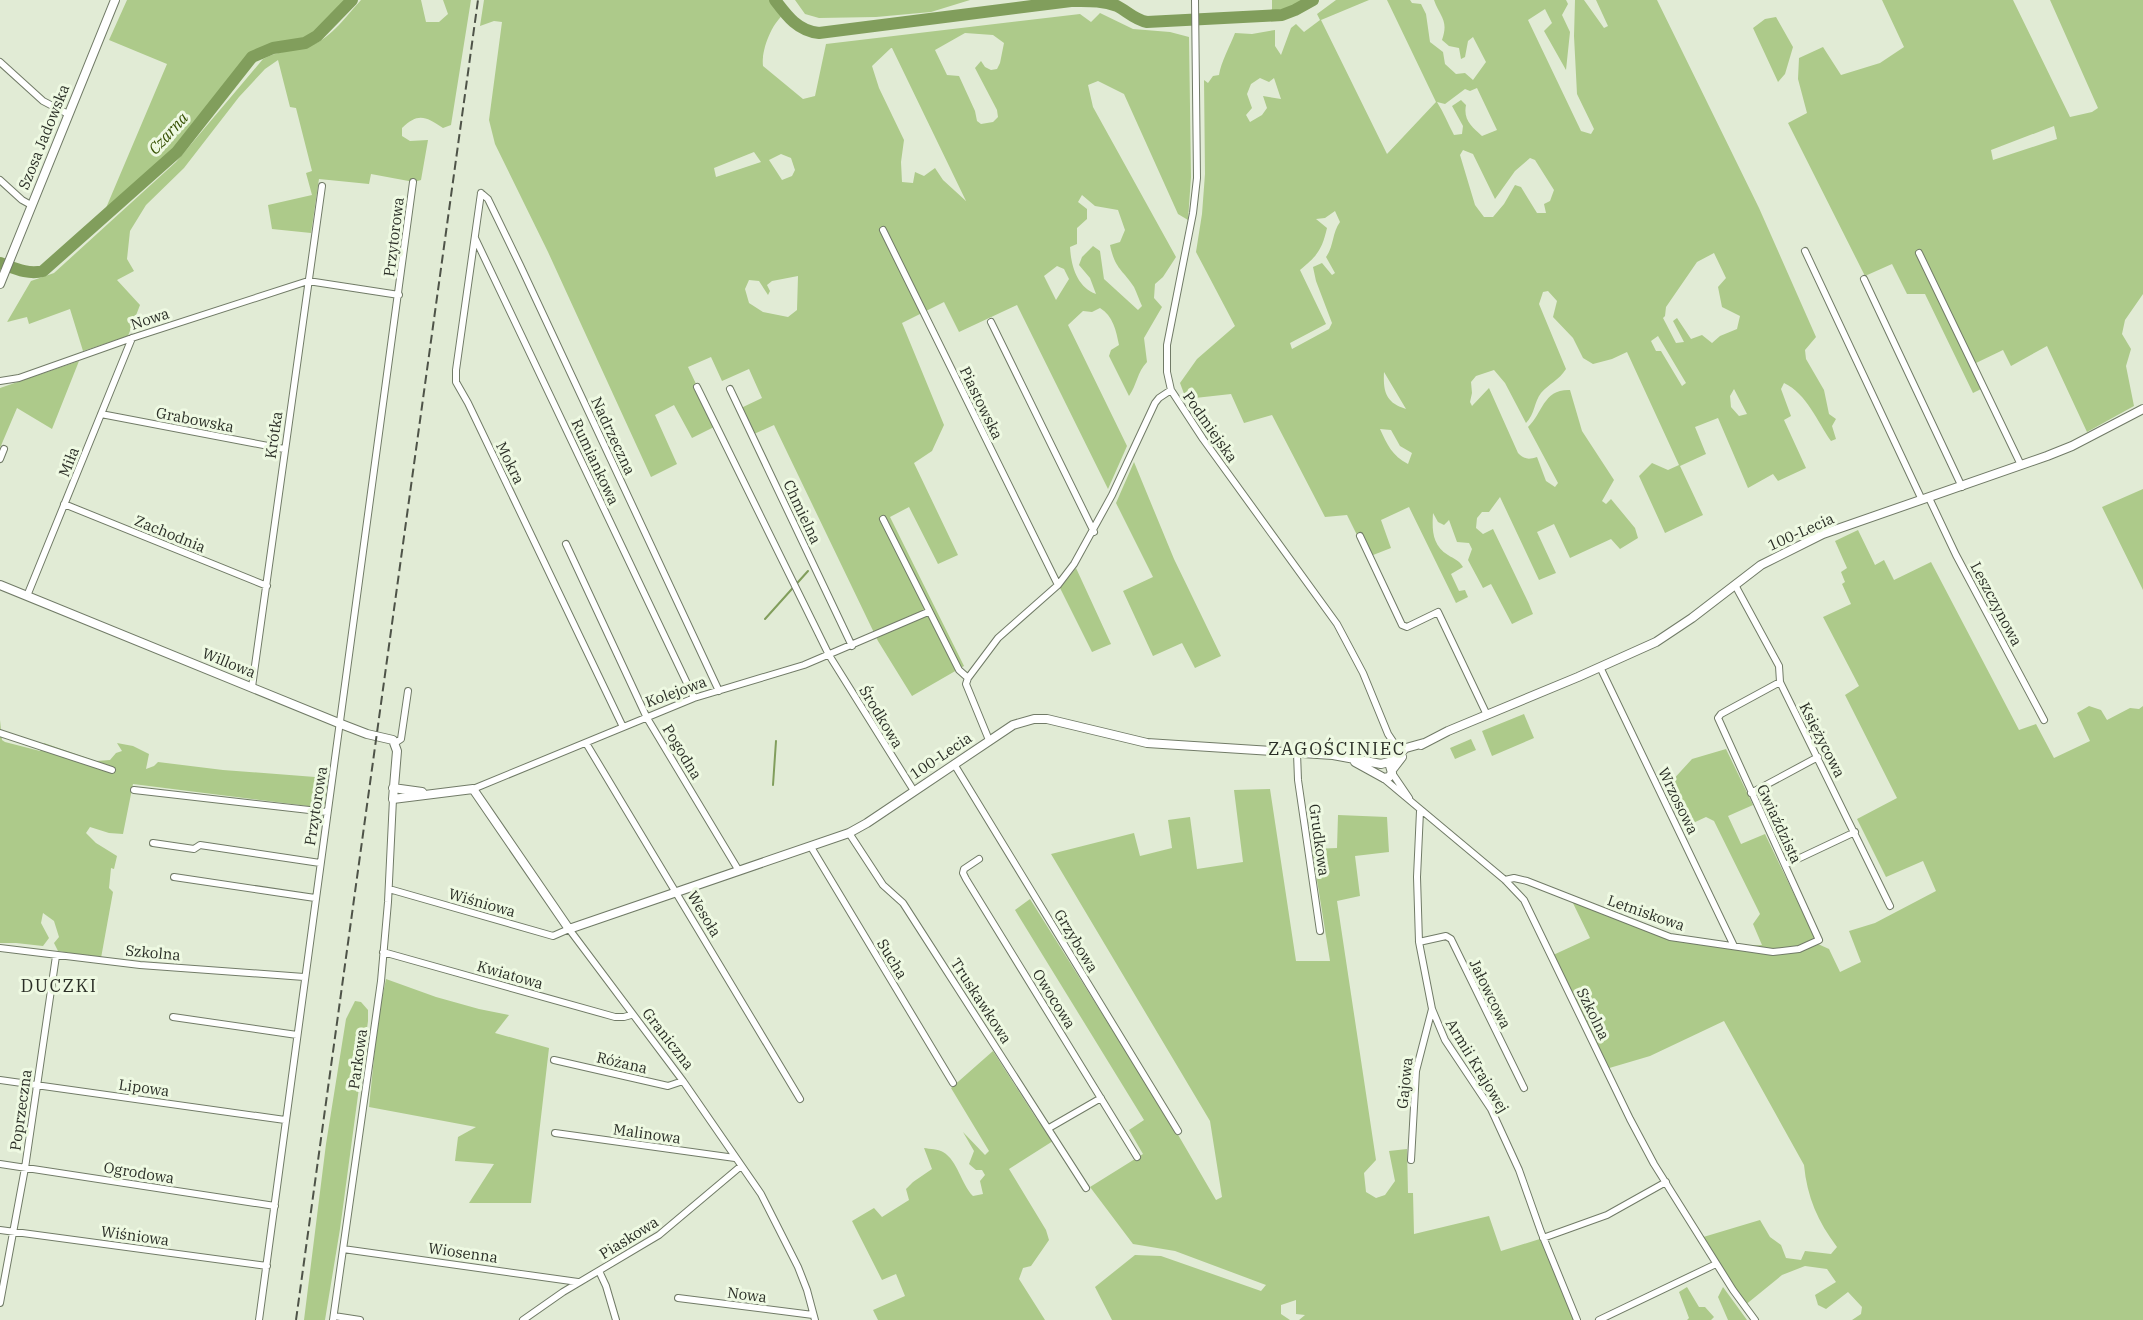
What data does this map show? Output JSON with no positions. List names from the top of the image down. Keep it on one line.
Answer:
{"streets":{"street":["Szosa Jadowska","Przytorowa","Nowa","Piastowska","Grabowska","Podmiejska","Krótka","Nadrzeczna","Miła","Rumiankowa","Mokra","Chmielna","100-Lecia","Zachodnia","Leszczynowa","Willowa","Kolejowa","Środkowa","Księżycowa","Pogodna","Wrzosowa","Gwiaździsta","Grudkowa","Wiśniowa","Letniskowa","Wesoła","Grzybowa","Szkolna","Sucha","Kwiatowa","Jałowcowa","Owocowa","Truskawkowa","Graniczna","Parkowa","Różana","Armii Krajowej","Gajowa","Lipowa","Poprzeczna","Malinowa","Ogrodowa","Piaskowa","Wiosenna"]},"crossings":[["Przytorowa","Nowa"],["Przytorowa","Krótka"],["Przytorowa","Willowa"],["Przytorowa","Wiśniowa"],["Przytorowa","Szkolna"],["Przytorowa","Lipowa"],["Przytorowa","Ogrodowa"],["Nowa","Krótka"],["Nowa","Miła"],["Nowa","Graniczna"],["Grabowska","Krótka"],["Grabowska","Miła"],["Podmiejska","100-Lecia"],["Krótka","Zachodnia"],["Krótka","Willowa"],["Nadrzeczna","Mokra"],["Nadrzeczna","Kolejowa"],["Miła","Zachodnia"],["Miła","Willowa"],["Rumiankowa","Mokra"],["Rumiankowa","Kolejowa"],["Mokra","Kolejowa"],["Chmielna","Kolejowa"],["100-Lecia","Leszczynowa"],["100-Lecia","Środkowa"],["100-Lecia","Księżycowa"],["100-Lecia","Pogodna"],["100-Lecia","Wrzosowa"],["100-Lecia","Grudkowa"],["100-Lecia","Wiśniowa"],["100-Lecia","Wesoła"],["100-Lecia","Grzybowa"],["100-Lecia","Szkolna"],["100-Lecia","Sucha"],["100-Lecia","Truskawkowa"],["100-Lecia","Graniczna"],["Kolejowa","Środkowa"],["Kolejowa","Pogodna"],["Kolejowa","Wesoła"],["Kolejowa","Graniczna"],["Kolejowa","Parkowa"],["Księżycowa","Gwiaździsta"],["Wrzosowa","Letniskowa"],["Gwiaździsta","Letniskowa"],["Wiśniowa","Graniczna"],["Wiśniowa","Parkowa"],["Wiśniowa","Poprzeczna"],["Letniskowa","Szkolna"],["Szkolna","Armii Krajowej"],["Szkolna","Poprzeczna"],["Kwiatowa","Graniczna"],["Kwiatowa","Parkowa"],["Jałowcowa","Armii Krajowej"],["Graniczna","Różana"],["Graniczna","Malinowa"],["Graniczna","Piaskowa"],["Parkowa","Wiosenna"],["Armii Krajowej","Gajowa"],["Lipowa","Poprzeczna"],["Poprzeczna","Ogrodowa"],["Piaskowa","Wiosenna"]],"districts":["ZAGOŚCINIEC","DUCZKI"],"water":["Czarna"]}
